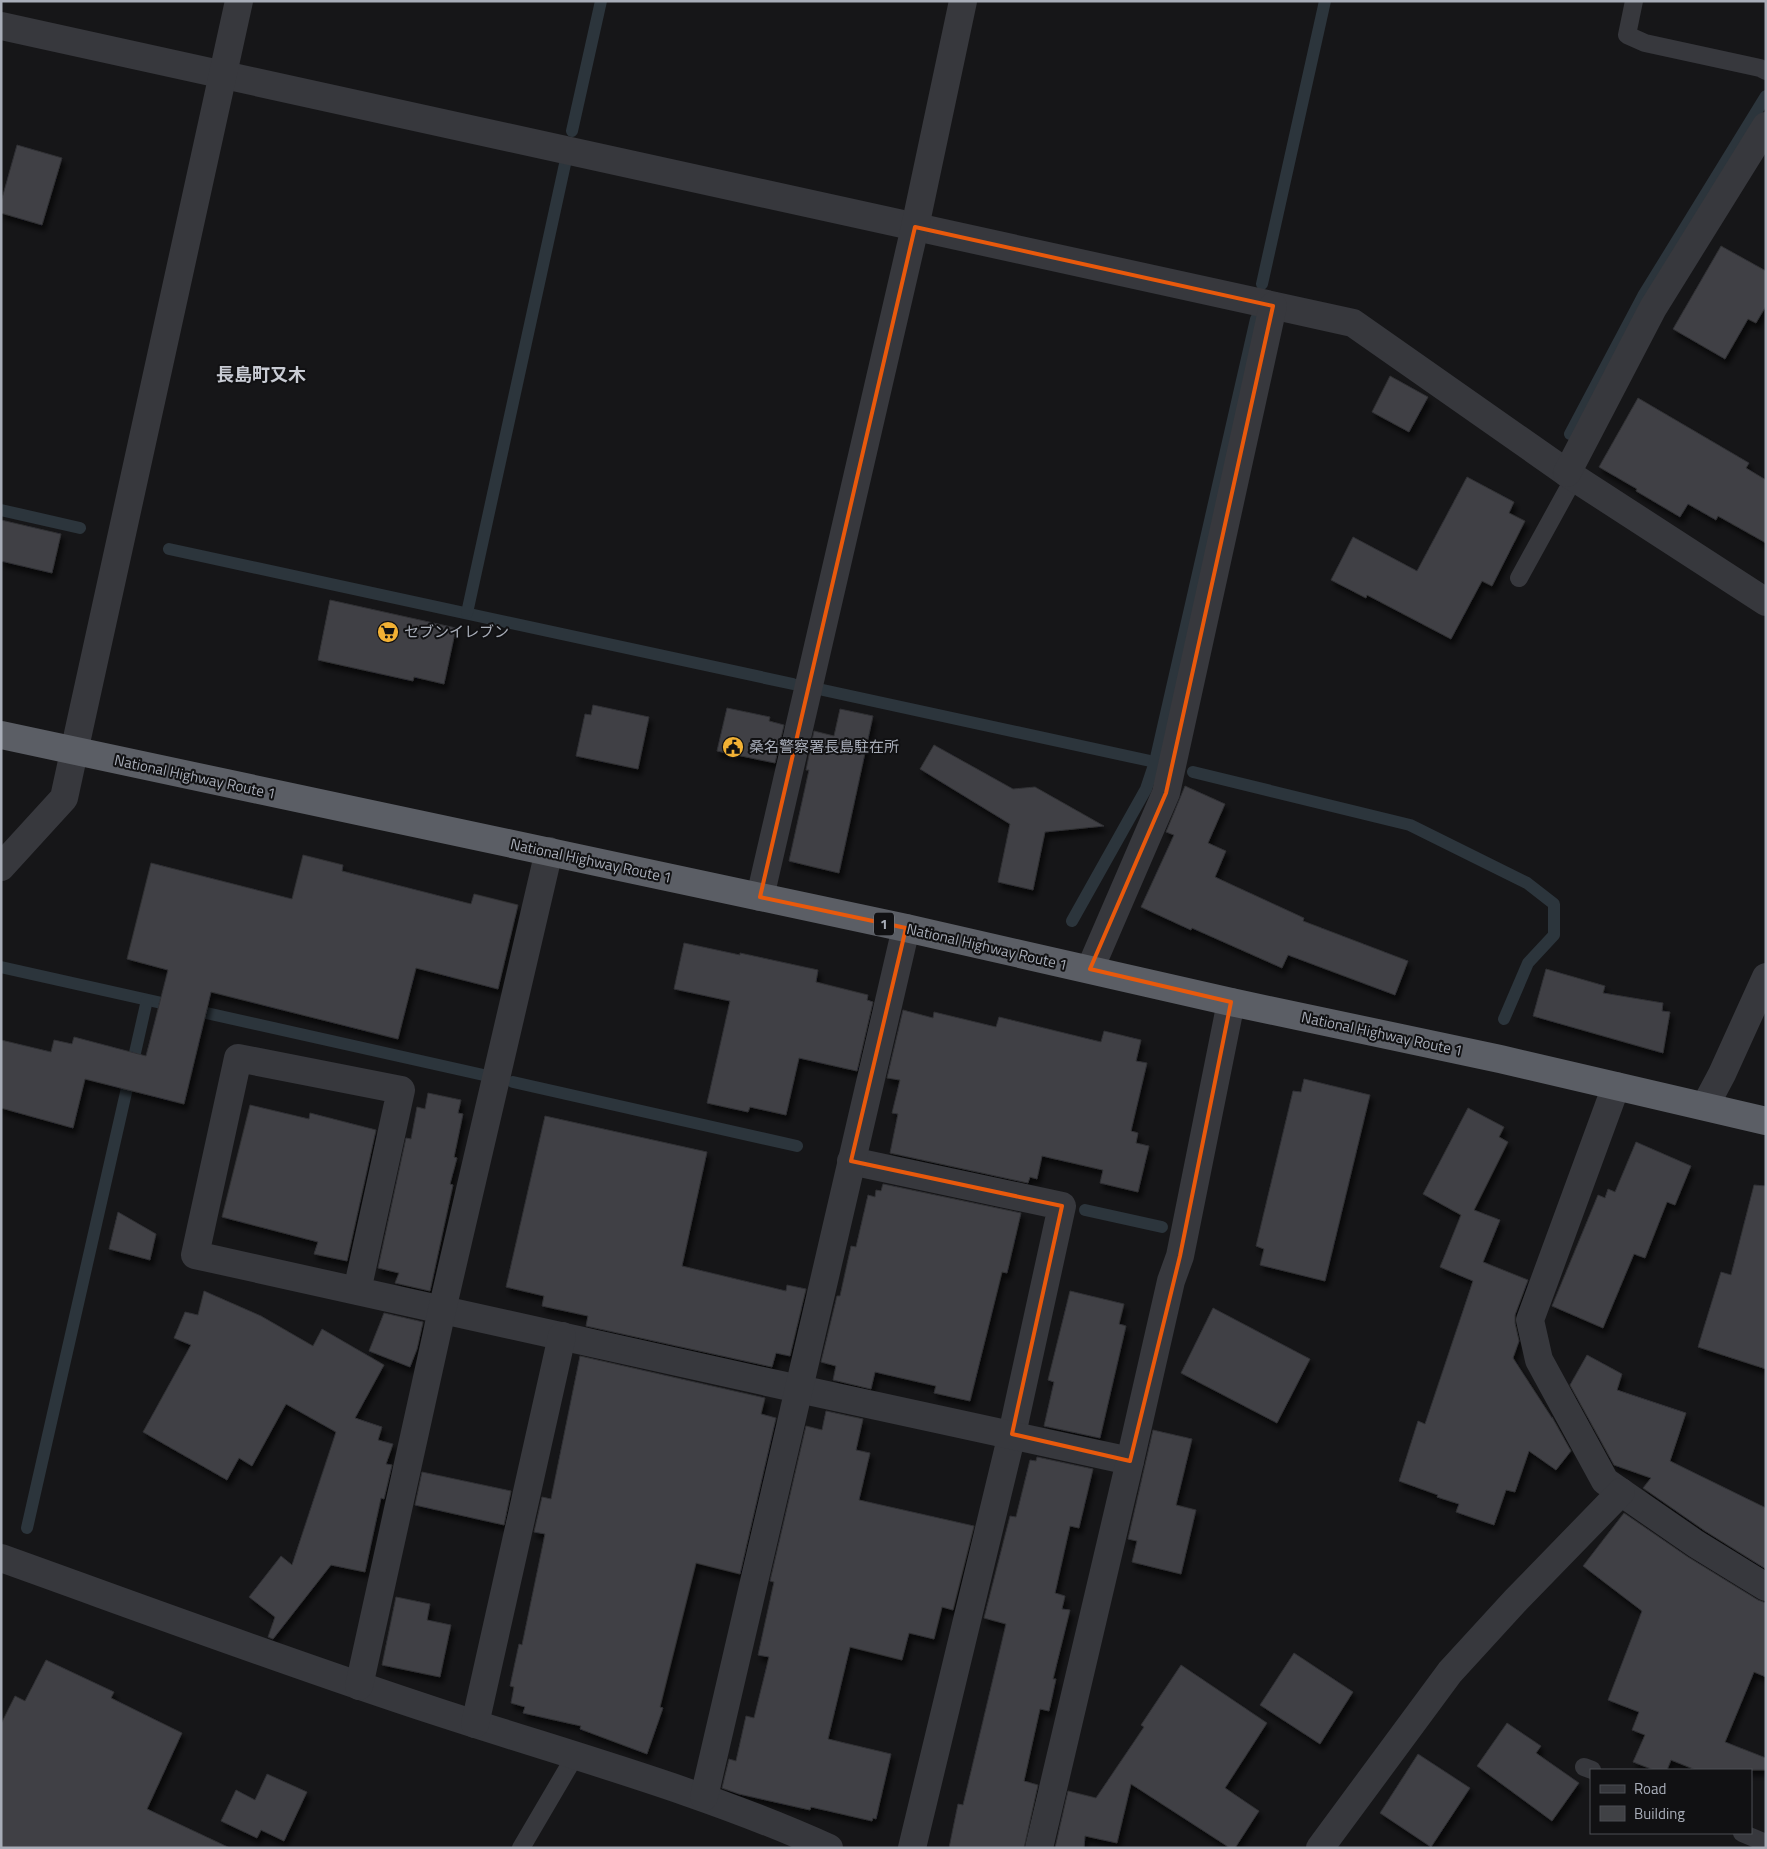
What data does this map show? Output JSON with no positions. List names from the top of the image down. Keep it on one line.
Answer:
{"streets":{"highway":["National Highway Route 1","1"]},"districts":["長島町又木"],"places":{"supermarket":["セブンイレブン"],"public building":["桑名警察署長島駐在所"]},"legend":["Road","Building"]}
